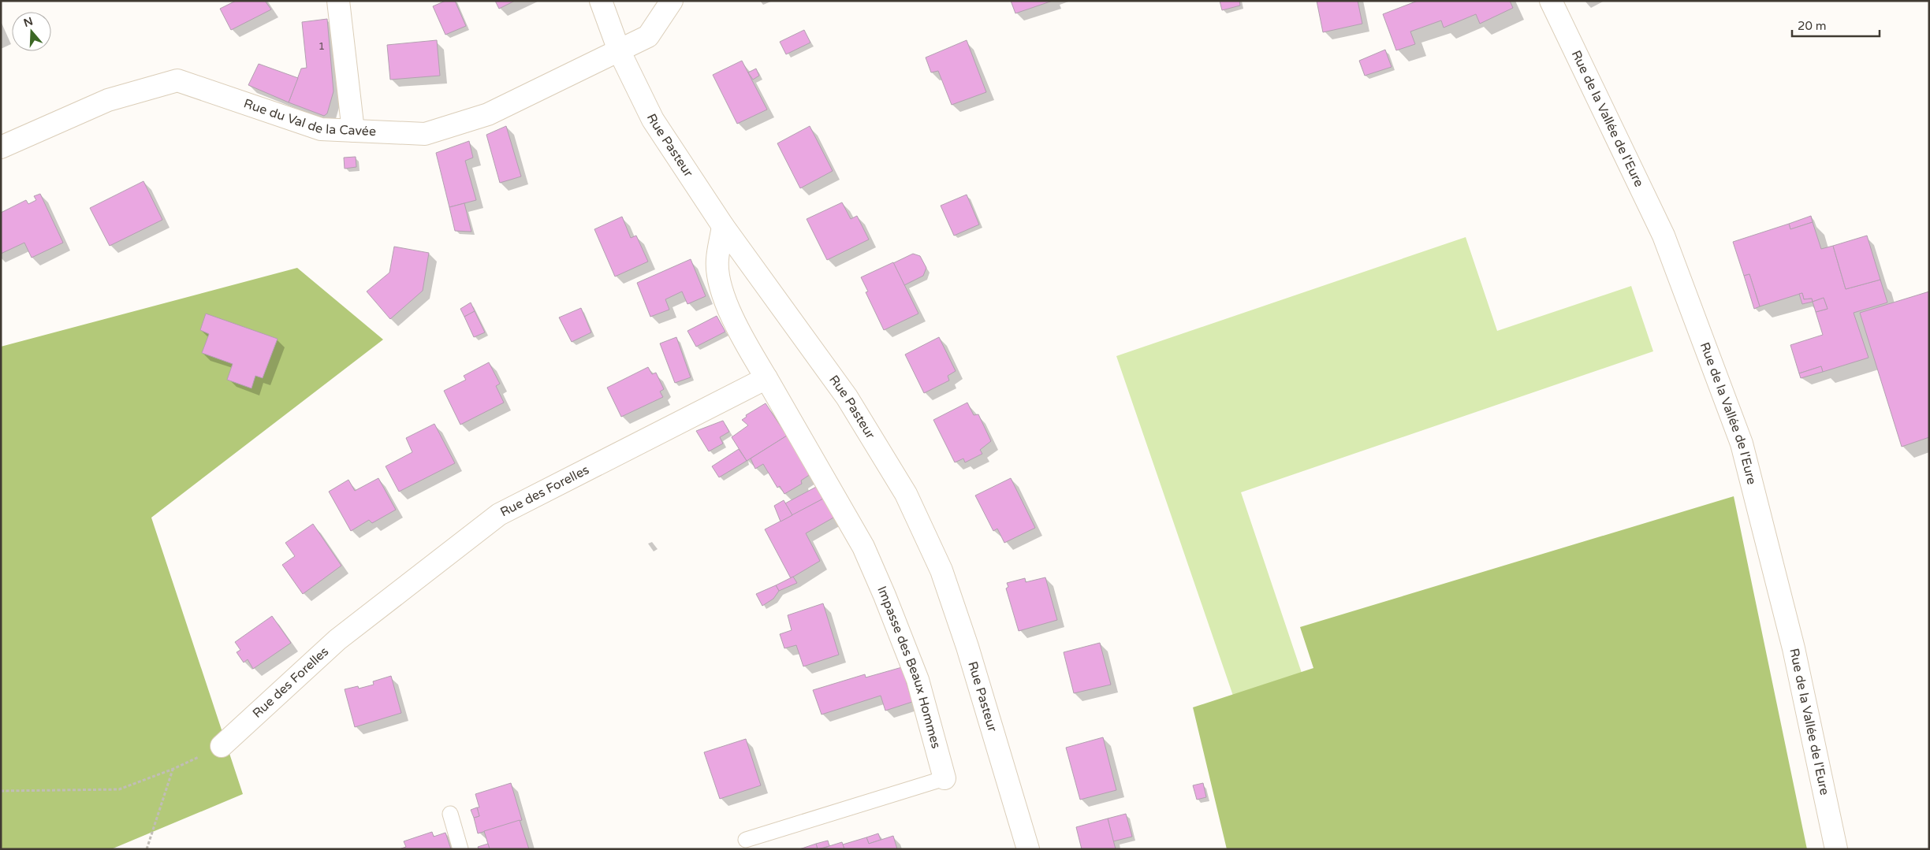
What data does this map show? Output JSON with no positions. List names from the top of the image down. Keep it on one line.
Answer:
{"streets":{"street":["Rue du Val de la Cavée","Rue de la Vallée de l'Eure","Rue Pasteur","Rue des Forelles","Impasse des Beaux Hommes"]},"crossings":[["Rue du Val de la Cavée","Rue Pasteur"],["Rue des Forelles","Impasse des Beaux Hommes"]],"house_numbers":["1"],"scale_bar":"20 m","north":"top"}
